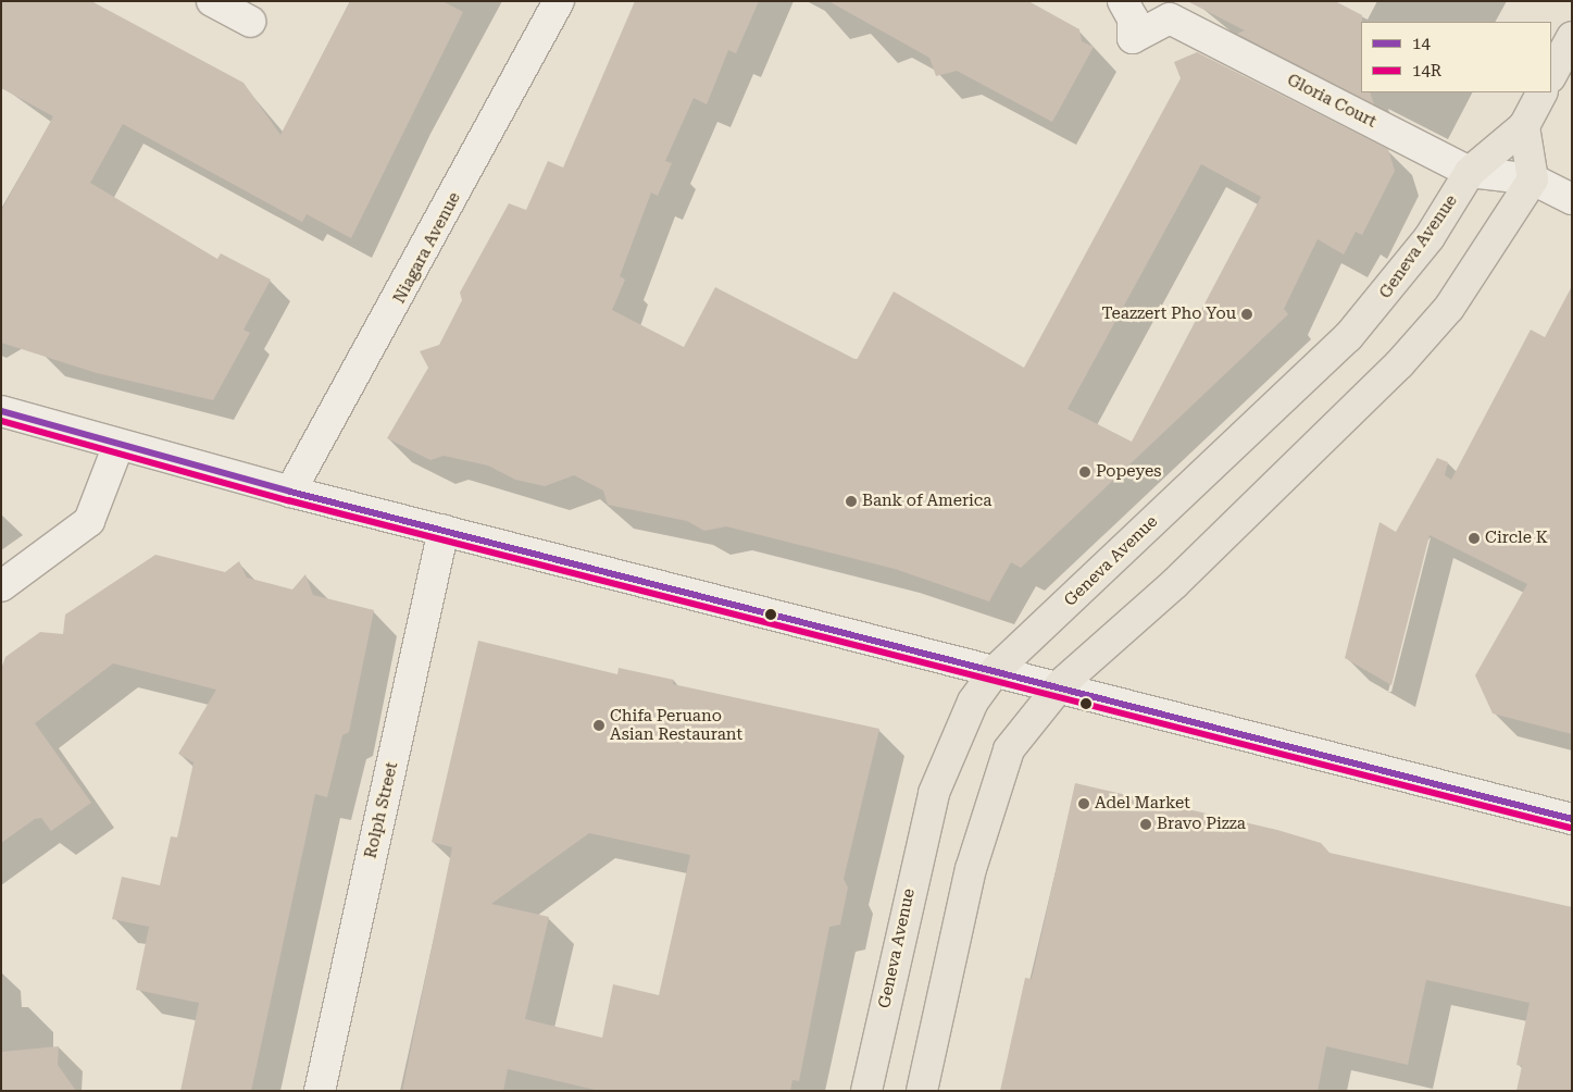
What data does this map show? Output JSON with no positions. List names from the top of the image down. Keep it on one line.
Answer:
{"streets":{"main road":["Geneva Avenue"],"street":["Gloria Court","Niagara Avenue","Rolph Street"]},"crossings":[["Gloria Court","Geneva Avenue"]],"places":["Teazzert Pho You","Popeyes","Bank of America","Circle K","Chifa Peruano Asian Restaurant","Adel Market","Bravo Pizza"],"lines":["transit line 14","transit line 14R"],"legend":["14","14R"]}
